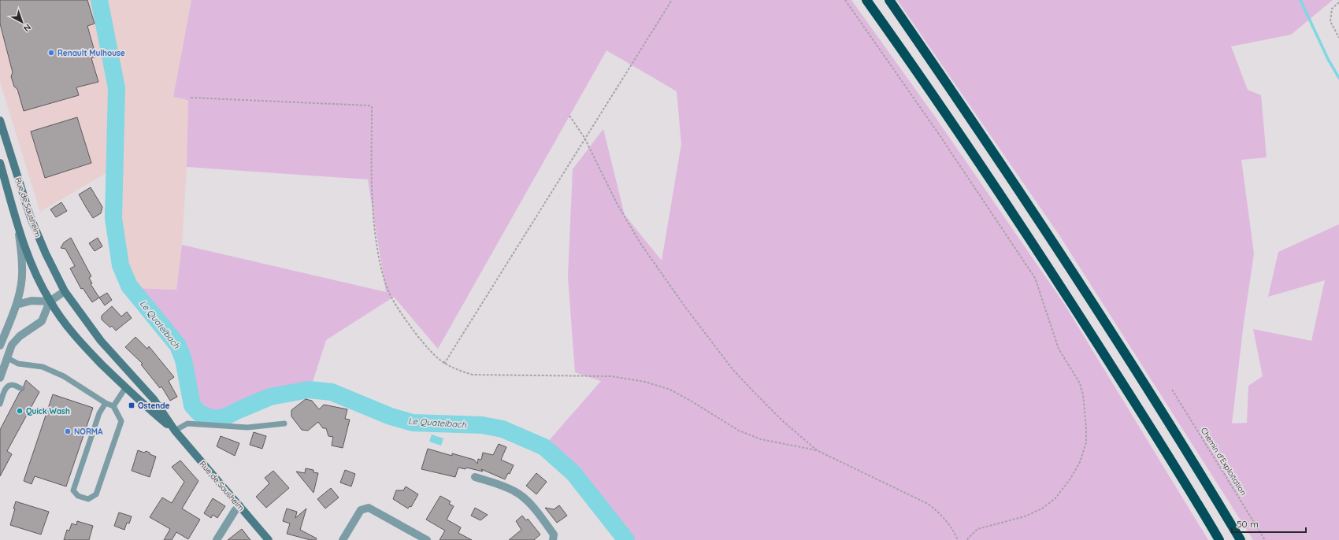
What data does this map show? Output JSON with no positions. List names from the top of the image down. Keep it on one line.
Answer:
{"streets":{"main road":["Rue de Sausheim"],"path":["Chemin d'Exploitation"]},"water":["Le Quatelbach"],"places":{"other":["Renault Mulhouse","Quick Wash","NORMA"],"transit":["Ostende"]},"scale_bar":"50 m","north":"bottom right"}
